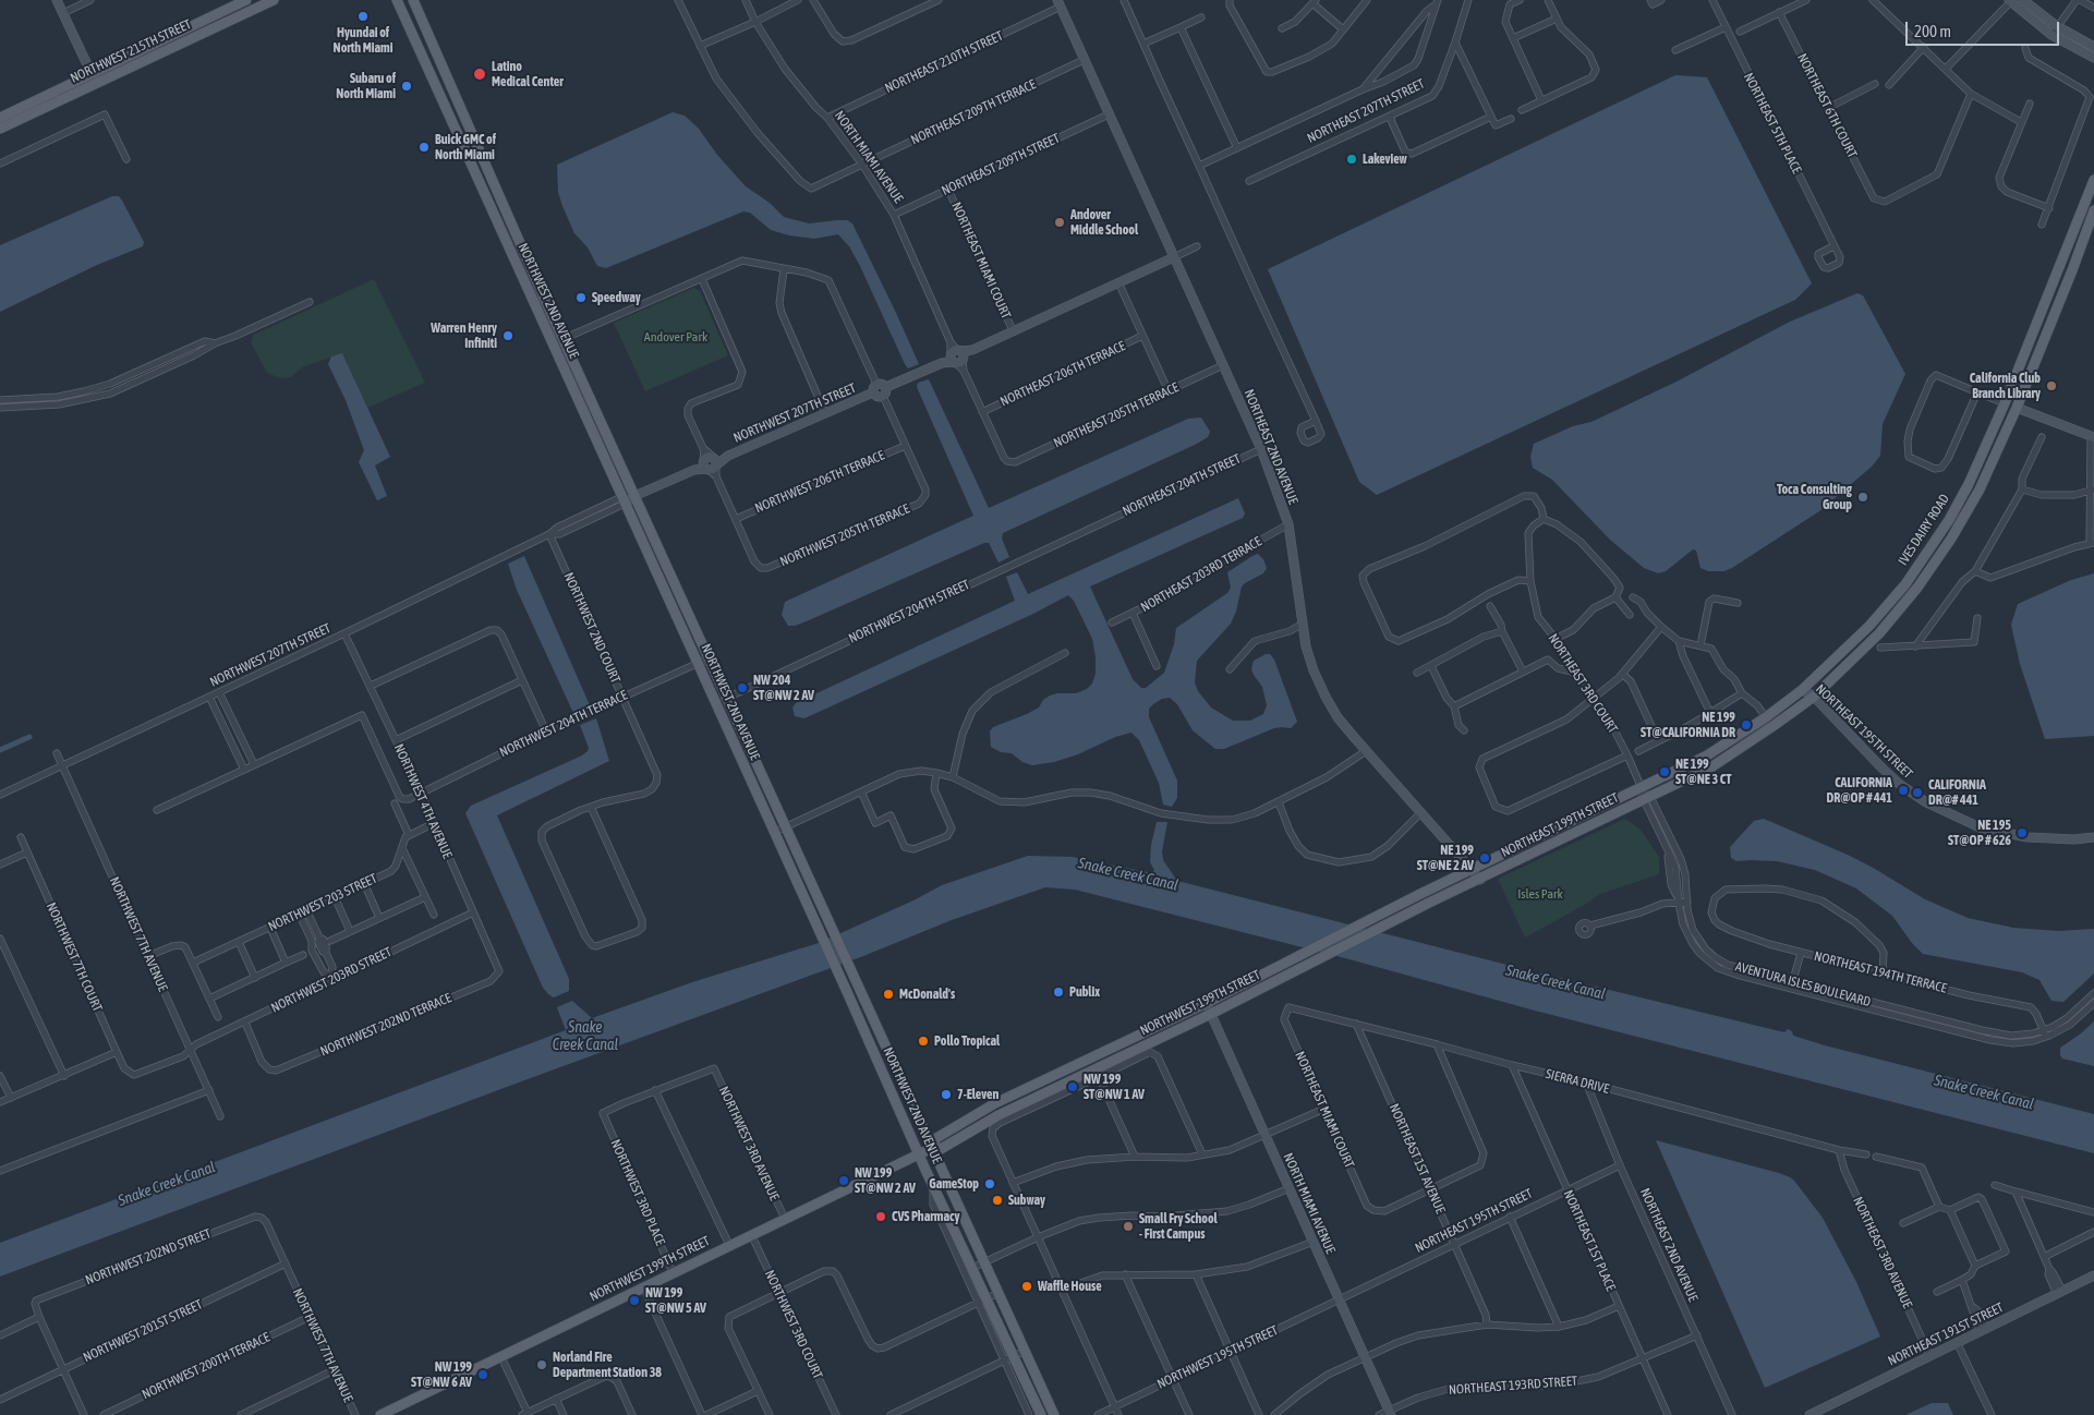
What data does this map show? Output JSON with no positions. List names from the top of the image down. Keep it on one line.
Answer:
{"streets":{"main road":["NORTHWEST 215TH STREET","NORTHWEST 2ND AVENUE","IVES DAIRY ROAD","NORTHEAST 199TH STREET","NORTHWEST 199TH STREET"],"street":["NORTHEAST 210TH STREET","NORTHEAST 6TH COURT","NORTHEAST 207TH STREET","NORTHEAST 209TH TERRACE","NORTHEAST 5TH PLACE","NORTH MIAMI AVENUE","NORTHEAST 209TH STREET","NORTHEAST MIAMI COURT","NORTHEAST 206TH TERRACE","NORTHWEST 207TH STREET","NORTHEAST 205TH TERRACE","NORTHEAST 2ND AVENUE","NORTHWEST 206TH TERRACE","NORTHEAST 204TH STREET","NORTHWEST 205TH TERRACE","NORTHEAST 203RD TERRACE","NORTHWEST 204TH STREET","NORTHWEST 2ND COURT","NORTHEAST 3RD COURT","NORTHWEST 204TH TERRACE","NORTHEAST 195TH STREET","NORTHWEST 4TH AVENUE","NORTHWEST 203 STREET","NORTHWEST 7TH AVENUE","NORTHWEST 7TH COURT","NORTHEAST 194TH TERRACE","NORTHWEST 203RD STREET","AVENTURA ISLES BOULEVARD","NORTHWEST 202ND TERRACE","SIERRA DRIVE","NORTHWEST 3RD AVENUE","NORTHEAST 1ST AVENUE","NORTHWEST 3RD PLACE","NORTHEAST 1ST PLACE","NORTHEAST 3RD AVENUE","NORTHWEST 202ND STREET","NORTHWEST 3RD COURT","NORTHWEST 201ST STREET","NORTHEAST 191ST STREET","NORTHWEST 195TH STREET","NORTHWEST 200TH TERRACE","NORTHEAST 193RD STREET"]},"crossings":[["NORTHEAST 210TH STREET","NORTH MIAMI AVENUE"],["NORTHEAST 210TH STREET","NORTHEAST 2ND AVENUE"],["NORTHEAST 209TH TERRACE","NORTH MIAMI AVENUE"],["NORTHEAST 209TH TERRACE","NORTHEAST 2ND AVENUE"],["NORTH MIAMI AVENUE","NORTHEAST 209TH STREET"],["NORTH MIAMI AVENUE","NORTHEAST 206TH TERRACE"],["NORTH MIAMI AVENUE","NORTHEAST 205TH TERRACE"],["NORTH MIAMI AVENUE","NORTHEAST 195TH STREET"],["NORTH MIAMI AVENUE","NORTHWEST 199TH STREET"],["NORTH MIAMI AVENUE","NORTHWEST 195TH STREET"],["NORTH MIAMI AVENUE","NORTHEAST 193RD STREET"],["NORTHEAST 209TH STREET","NORTHEAST MIAMI COURT"],["NORTHEAST 209TH STREET","NORTHEAST 2ND AVENUE"],["NORTHEAST MIAMI COURT","SIERRA DRIVE"],["NORTHEAST MIAMI COURT","NORTHEAST 1ST AVENUE"],["NORTHWEST 2ND AVENUE","NORTHWEST 207TH STREET"],["NORTHWEST 2ND AVENUE","NORTHWEST 204TH STREET"],["NORTHWEST 2ND AVENUE","NORTHWEST 204TH TERRACE"],["NORTHWEST 2ND AVENUE","NORTHWEST 199TH STREET"],["NORTHWEST 207TH STREET","NORTHWEST 2ND COURT"],["NORTHWEST 207TH STREET","NORTHWEST 4TH AVENUE"],["NORTHWEST 207TH STREET","NORTHWEST 7TH AVENUE"],["NORTHEAST 205TH TERRACE","NORTHEAST 2ND AVENUE"],["NORTHEAST 2ND AVENUE","NORTHEAST 204TH STREET"],["NORTHEAST 2ND AVENUE","NORTHEAST 203RD TERRACE"],["NORTHEAST 2ND AVENUE","NORTHEAST 195TH STREET"],["NORTHEAST 2ND AVENUE","NORTHEAST 199TH STREET"],["NORTHEAST 2ND AVENUE","NORTHWEST 199TH STREET"],["NORTHEAST 2ND AVENUE","SIERRA DRIVE"],["NORTHEAST 2ND AVENUE","NORTHEAST 193RD STREET"],["NORTHWEST 206TH TERRACE","NORTHWEST 205TH TERRACE"],["NORTHEAST 204TH STREET","NORTHWEST 204TH STREET"],["IVES DAIRY ROAD","NORTHEAST 3RD COURT"],["IVES DAIRY ROAD","NORTHEAST 195TH STREET"],["IVES DAIRY ROAD","NORTHEAST 199TH STREET"],["IVES DAIRY ROAD","AVENTURA ISLES BOULEVARD"],["NORTHWEST 2ND COURT","NORTHWEST 204TH TERRACE"],["NORTHEAST 3RD COURT","NORTHEAST 199TH STREET"],["NORTHEAST 3RD COURT","AVENTURA ISLES BOULEVARD"],["NORTHWEST 204TH TERRACE","NORTHWEST 4TH AVENUE"],["NORTHEAST 195TH STREET","NORTHEAST 1ST AVENUE"],["NORTHEAST 195TH STREET","NORTHEAST 1ST PLACE"],["NORTHEAST 195TH STREET","NORTHWEST 195TH STREET"],["NORTHWEST 4TH AVENUE","NORTHWEST 203RD STREET"],["NORTHWEST 4TH AVENUE","NORTHWEST 202ND TERRACE"],["NORTHEAST 199TH STREET","AVENTURA ISLES BOULEVARD"],["NORTHEAST 199TH STREET","NORTHWEST 199TH STREET"],["NORTHWEST 7TH AVENUE","NORTHWEST 203RD STREET"],["NORTHWEST 7TH AVENUE","NORTHWEST 202ND STREET"],["NORTHWEST 7TH AVENUE","NORTHWEST 201ST STREET"],["NORTHWEST 7TH AVENUE","NORTHWEST 200TH TERRACE"],["NORTHWEST 7TH COURT","NORTHWEST 203RD STREET"],["NORTHEAST 194TH TERRACE","AVENTURA ISLES BOULEVARD"],["NORTHWEST 203RD STREET","NORTHWEST 202ND TERRACE"],["NORTHWEST 199TH STREET","NORTHWEST 3RD AVENUE"],["NORTHWEST 199TH STREET","NORTHWEST 3RD PLACE"],["NORTHWEST 199TH STREET","NORTHWEST 3RD COURT"],["SIERRA DRIVE","NORTHEAST 1ST AVENUE"],["SIERRA DRIVE","NORTHEAST 1ST PLACE"],["SIERRA DRIVE","NORTHEAST 3RD AVENUE"],["NORTHWEST 3RD AVENUE","NORTHWEST 3RD PLACE"],["NORTHEAST 1ST PLACE","NORTHEAST 193RD STREET"],["NORTHEAST 3RD AVENUE","NORTHEAST 191ST STREET"]],"water":["Snake Creek Canal"],"parks":["Andover Park","Isles Park"],"places":["Hyundai of North Miami","Latino Medical Center","Subaru of North Miami","Buick GMC of North Miami","Lakeview","Andover Middle School","Speedway","Warren Henry Infiniti","California Club Branch Library","Toca Consulting Group","NW 204 ST@NW 2 AV","NE 199 ST@CALIFORNIA DR","NE 199 ST@NE 3 CT","CALIFORNIA DR@OP # 441","CALIFORNIA DR@# 441","NE 195 ST@OP # 626","NE 199 ST@NE 2 AV","Publix","McDonald's","Pollo Tropical","NW 199 ST@NW 1 AV","7-Eleven","NW 199 ST@NW 2 AV","GameStop","Subway","CVS Pharmacy","Small Fry School - First Campus","Waffle House","NW 199 ST@NW 5 AV","Norland Fire Department Station 38","NW 199 ST@NW 6 AV"],"scale_bar":"200 m"}
